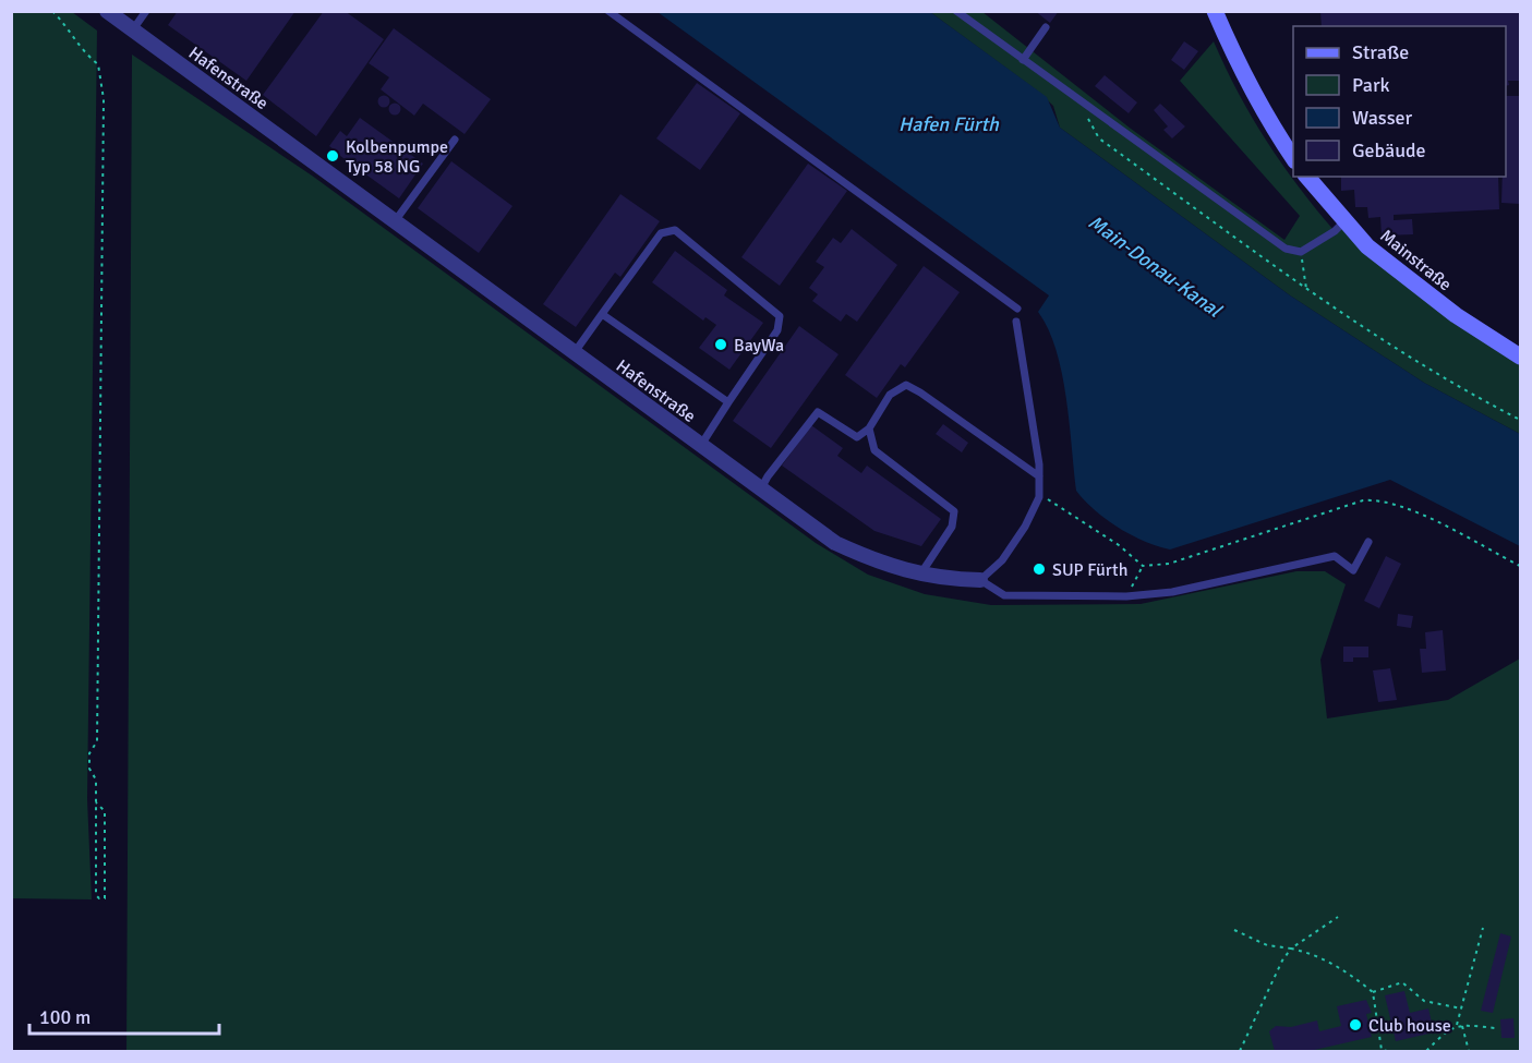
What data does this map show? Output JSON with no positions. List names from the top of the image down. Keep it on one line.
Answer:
{"streets":{"main road":["Mainstraße"],"street":["Hafenstraße"]},"water":["Hafen Fürth","Main-Donau-Kanal"],"places":["Kolbenpumpe Typ 58 NG","BayWa","SUP Fürth","Club house"],"legend":["Straße","Park","Wasser","Gebäude"],"scale_bar":"100 m"}
